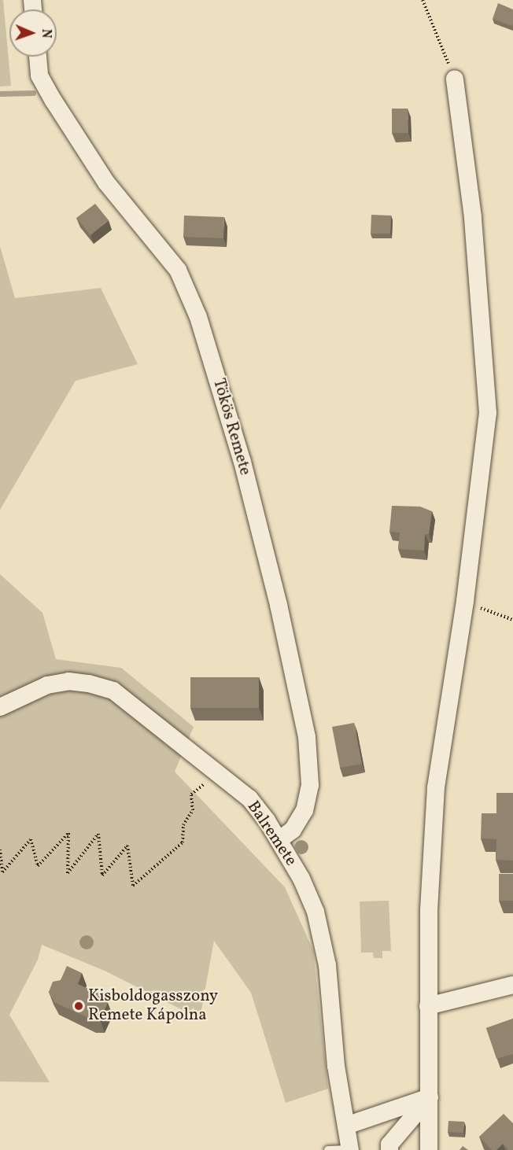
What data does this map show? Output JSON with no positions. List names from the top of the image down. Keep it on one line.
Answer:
{"streets":{"street":["Tökös Remete","Balremete"]},"crossings":[["Tökös Remete","Balremete"]],"places":["Kisboldogasszony Remete Kápolna"],"north":"right"}
